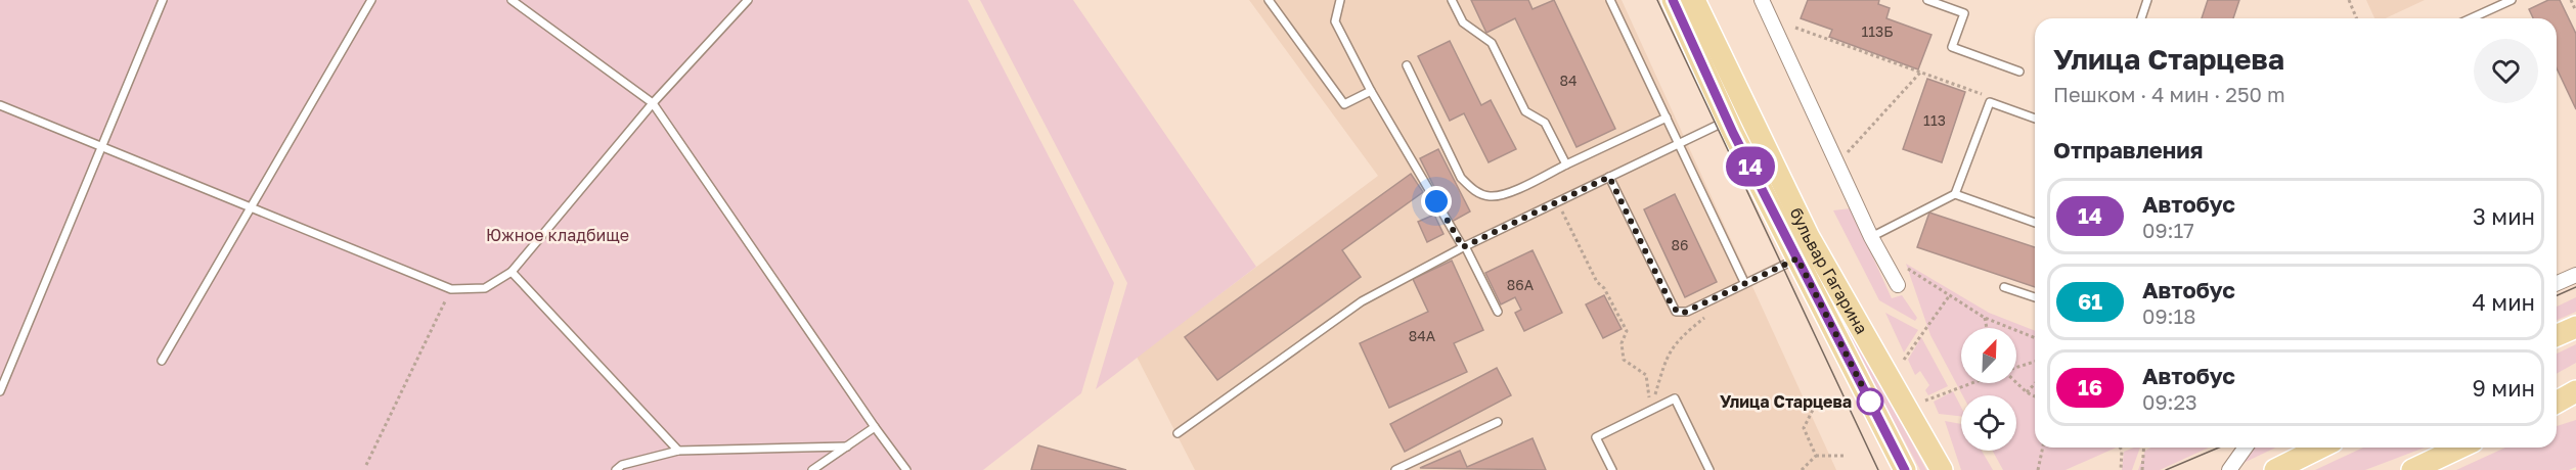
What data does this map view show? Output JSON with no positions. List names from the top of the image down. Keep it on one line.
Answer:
{"streets":{"main road":["бульвар Гагарина"]},"parks":["Южное кладбище"],"places":["Улица Старцева"],"lines":["bus line 14"],"house_numbers":["113Б","84","113","86","86А","84А"],"north":"top right","page":{"on_map":"14","heading":[["Улица Старцева","Пешком · 4 мин · 250 m"],"Отправления"],"list":[{"mark":"14","name":"Автобус","note":"09:17","value":"3 мин"},{"mark":"61","name":"Автобус","note":"09:18","value":"4 мин"},{"mark":"16","name":"Автобус","note":"09:23","value":"9 мин"}]}}
